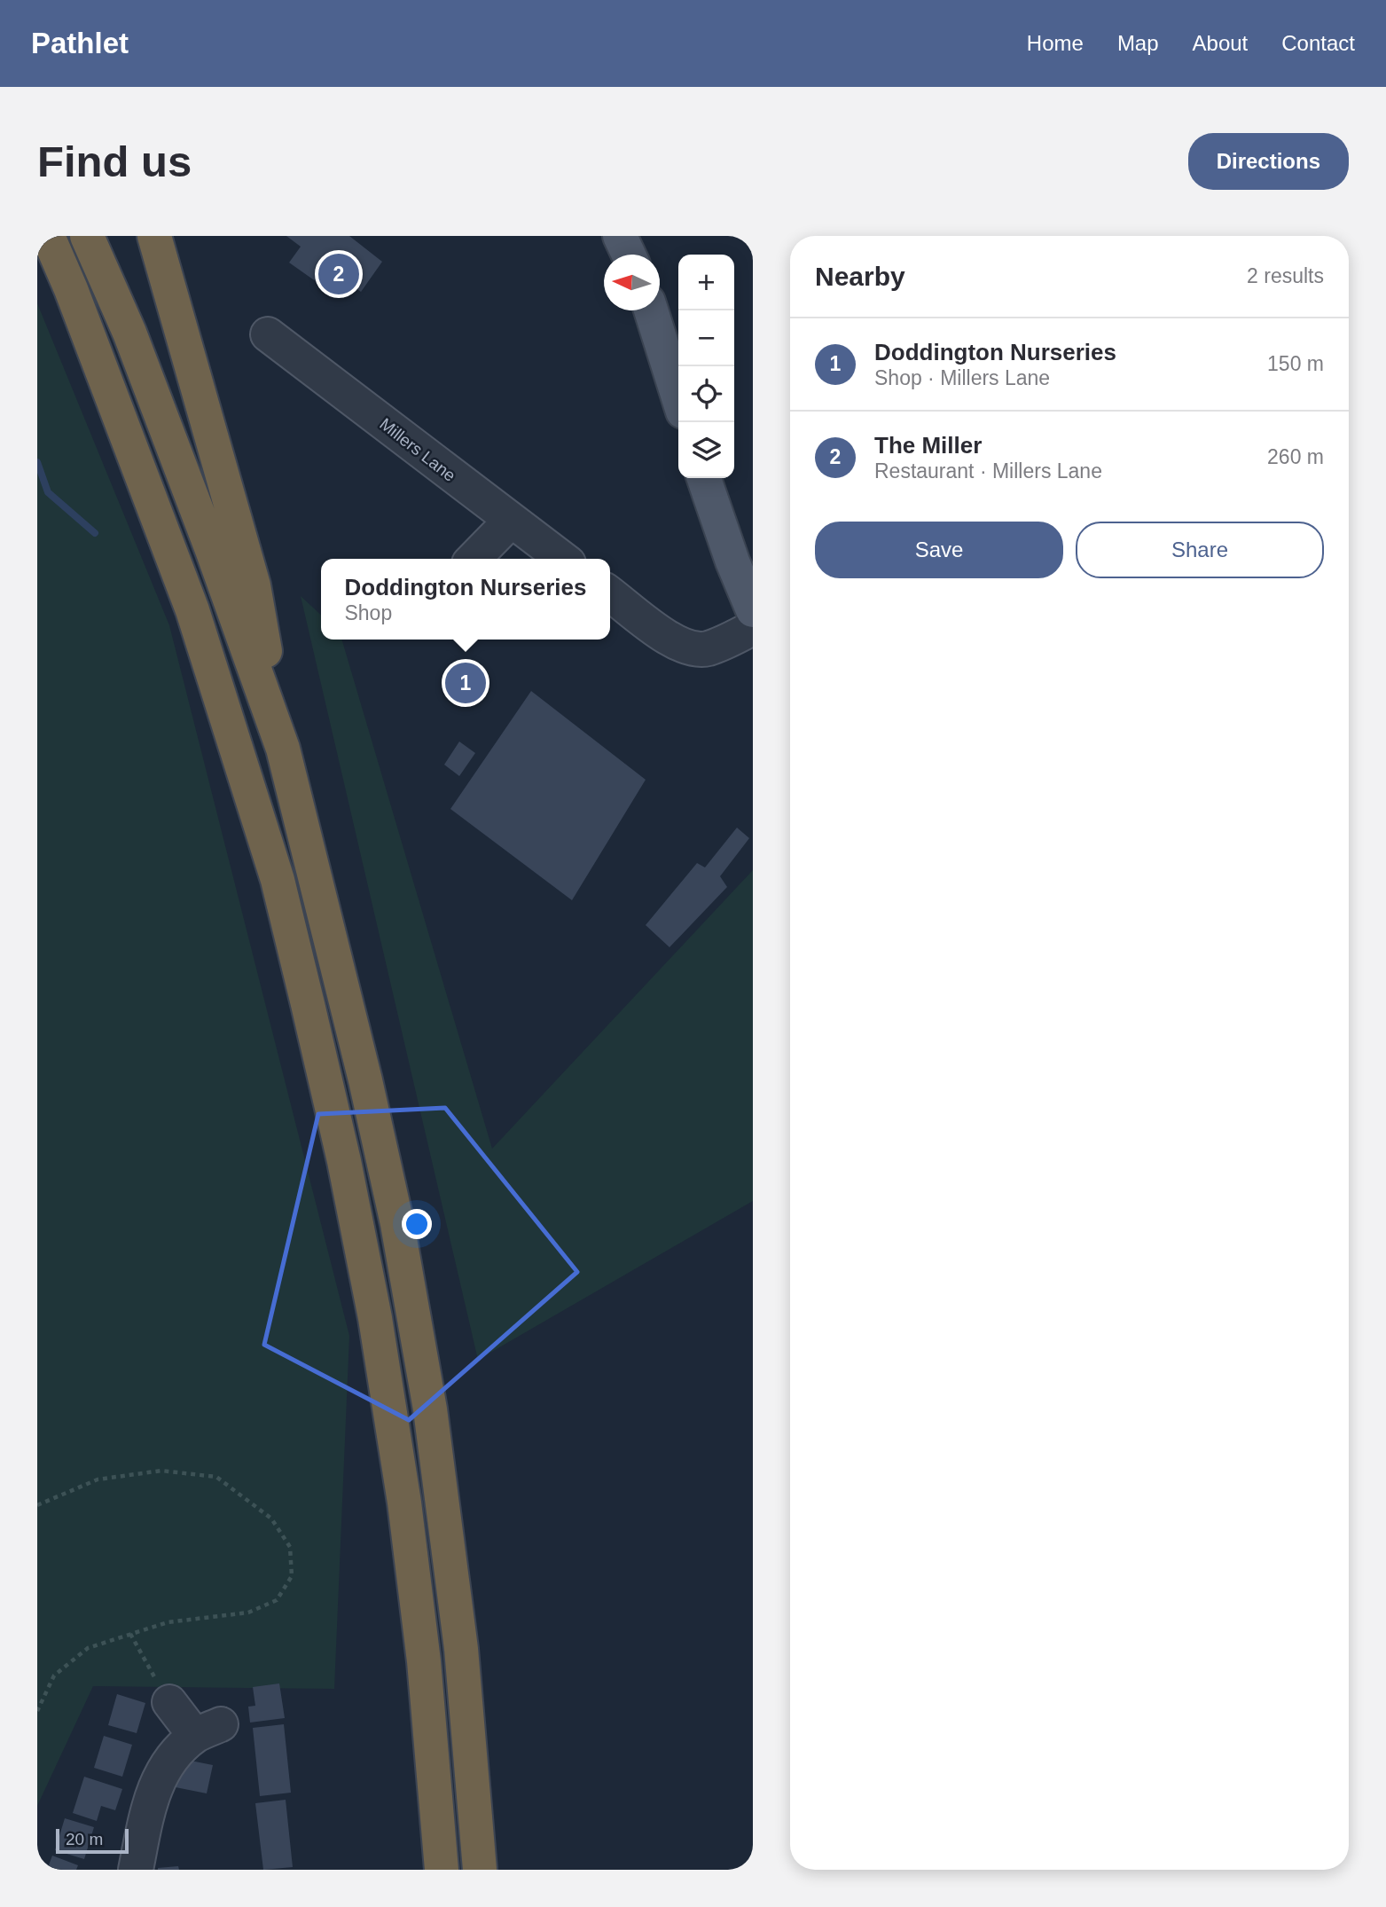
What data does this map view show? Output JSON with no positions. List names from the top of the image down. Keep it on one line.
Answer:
{"streets":{"street":["Millers Lane"]},"scale_bar":"20 m","north":"left","page":{"header":"Pathlet","nav":["Home","Map","About","Contact"],"buttons":["Directions",["Save","Share"]],"title":"Find us","heading":["Nearby","2 results"],"pins":["2","1"],"map_buttons":["+","−"],"list":[{"mark":"1","name":"Doddington Nurseries","note":"Shop · Millers Lane","value":"150 m"},{"mark":"2","name":"The Miller","note":"Restaurant · Millers Lane","value":"260 m"}],"popup":["Doddington Nurseries","Shop"],"scale":"20 m"}}
